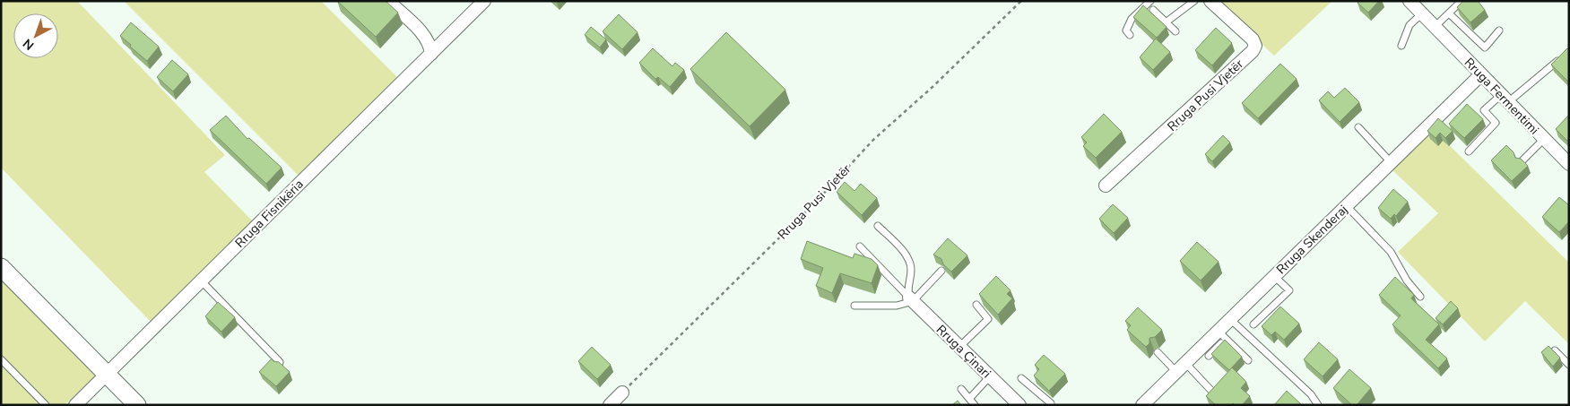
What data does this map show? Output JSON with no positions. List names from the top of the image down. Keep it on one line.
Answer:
{"streets":{"street":["Rruga Pusi Vjetër","Rruga Fermentimi","Rruga Fisnikëria","Rruga Skenderaj","Rruga Çinari"]},"crossings":[["Rruga Fermentimi","Rruga Skenderaj"]],"north":"bottom left"}
